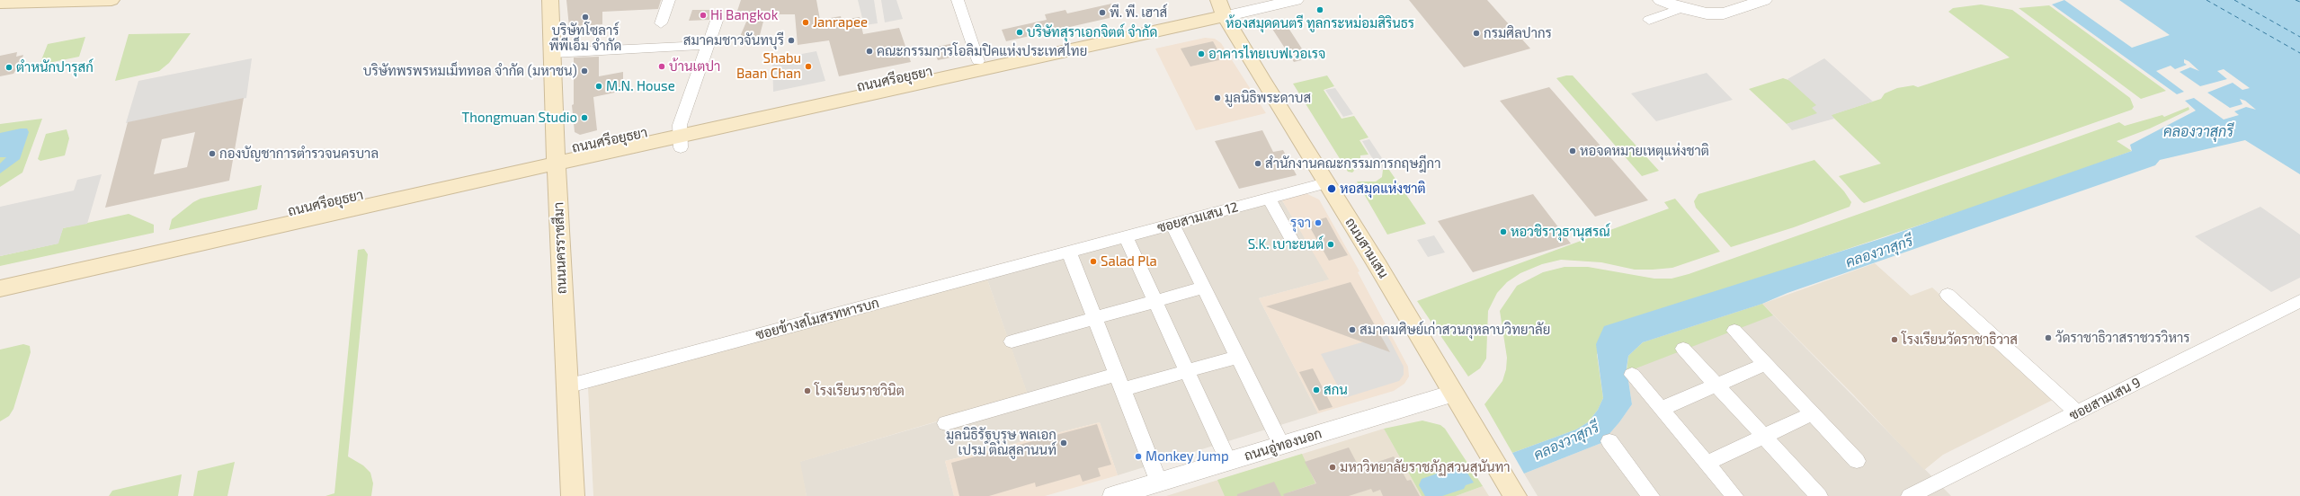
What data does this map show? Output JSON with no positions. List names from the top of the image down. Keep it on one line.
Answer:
{"streets":{"main road":["ถนนศรีอยุธยา","ถนนนครราชสีมา","ถนนสามเสน"],"street":["ซอยสามเสน 12","ซอยข้างสโมสรทหารบก","ซอยสามเสน 9","ถนนอู่ทองนอก"]},"crossings":[["ถนนศรีอยุธยา","ถนนนครราชสีมา"],["ถนนศรีอยุธยา","ถนนสามเสน"],["ซอยสามเสน 12","ถนนสามเสน"],["ซอยสามเสน 12","ซอยข้างสโมสรทหารบก"],["ถนนนครราชสีมา","ซอยข้างสโมสรทหารบก"],["ถนนสามเสน","ถนนอู่ทองนอก"]],"water":["คลองวาสุกรี"],"places":["ห้องสมุดดนตรี ทูลกระหม่อมสิรินธร","พี. พี. เฮาส์","Hi Bangkok","บริษัทโซลาร์ พีพีเอ็ม จำกัด","Janrapee","บริษัทสุราเอกจิตต์ จำกัด","กรมศิลปากร","สมาคมชาวจันทบุรี","คณะกรรมการโอลิมปิคแห่งประเทศไทย","อาคารไทยเบฟเวอเรจ","บ้านเตปา","Shabu Baan Chan","ตำหนักปารุสก์","บริษัทพรพรหมเม็ททอล จำกัด (มหาชน)","M.N. House","มูลนิธิพระดาบส","Thongmuan Studio","หอจดหมายเหตุแห่งชาติ","กองบัญชาการตำรวจนครบาล","สำนักงานคณะกรรมการกฤษฎีกา","หอสมุดแห่งชาติ","รุจา","หอวชิราวุธานุสรณ์","S.K. เบาะยนต์","Salad Pla","สมาคมศิษย์เก่าสวนกุหลาบวิทยาลัย","วัดราชาธิวาสราชวรวิหาร","โรงเรียนวัดราชาธิวาส","สกน","โรงเรียนราชวินิต","มูลนิธิรัฐบุรุษ พลเอก เปรม ติณสูลานนท์","Monkey Jump","มหาวิทยาลัยราชภัฏสวนสุนันทา"]}
